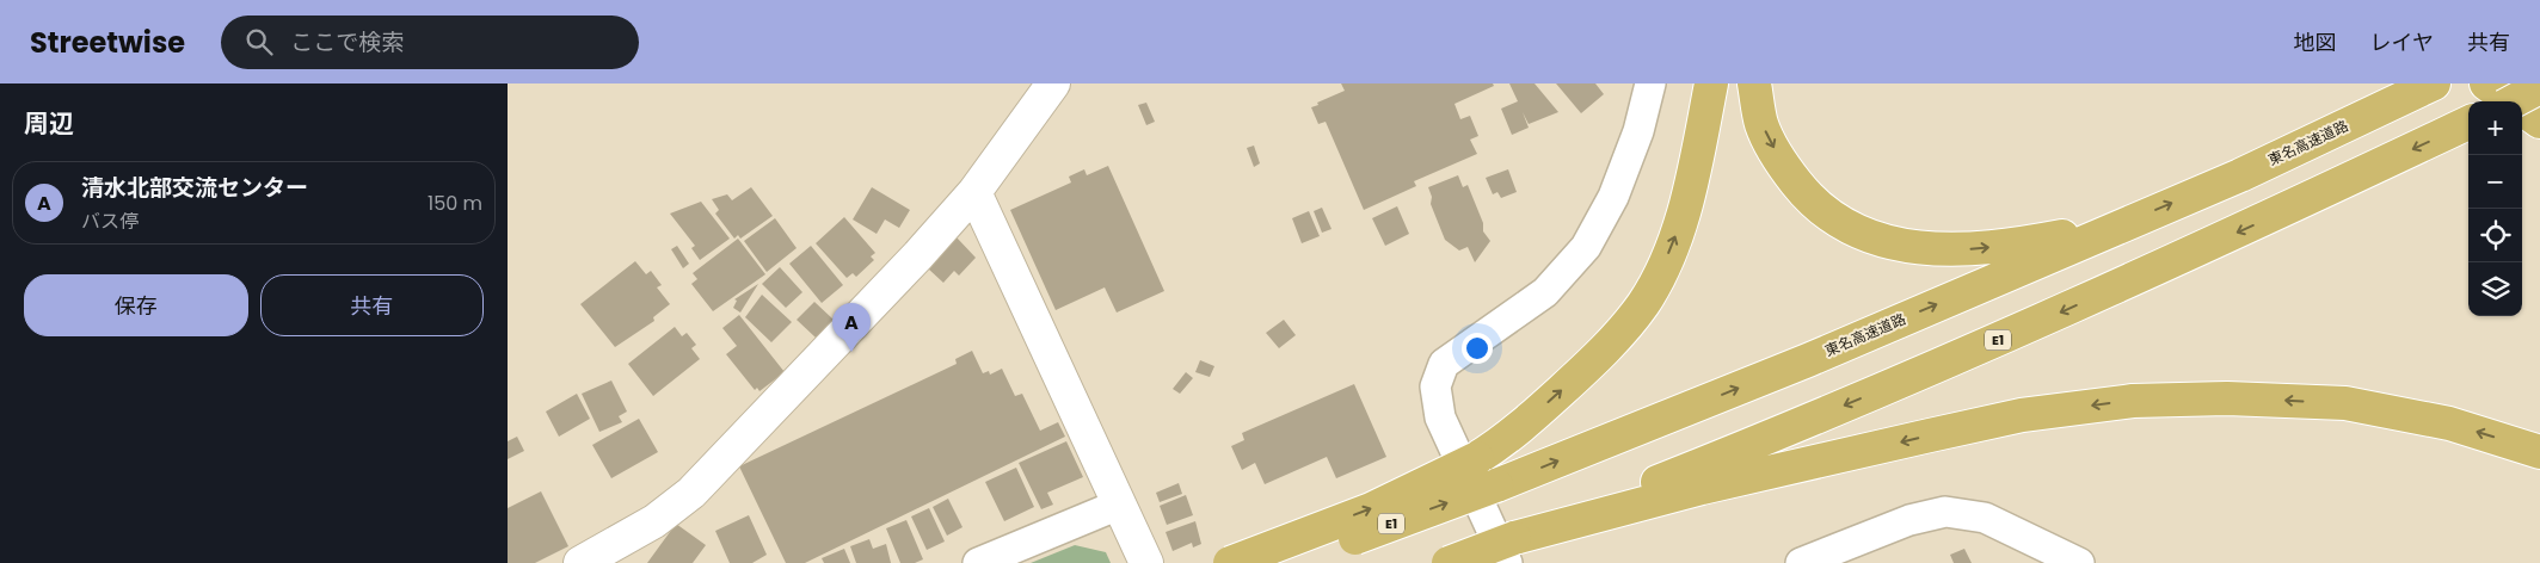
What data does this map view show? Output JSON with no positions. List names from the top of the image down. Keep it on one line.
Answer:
{"streets":{"highway":["東名高速道路","E1"]},"page":{"header":"Streetwise","search":"ここで検索","nav":["地図","レイヤ","共有"],"heading":"周辺","map_buttons":["+","−"],"list":[{"mark":"A","name":"清水北部交流センター","note":"バス停","value":"150 m"}],"buttons":["保存","共有"],"pins":"A"}}
